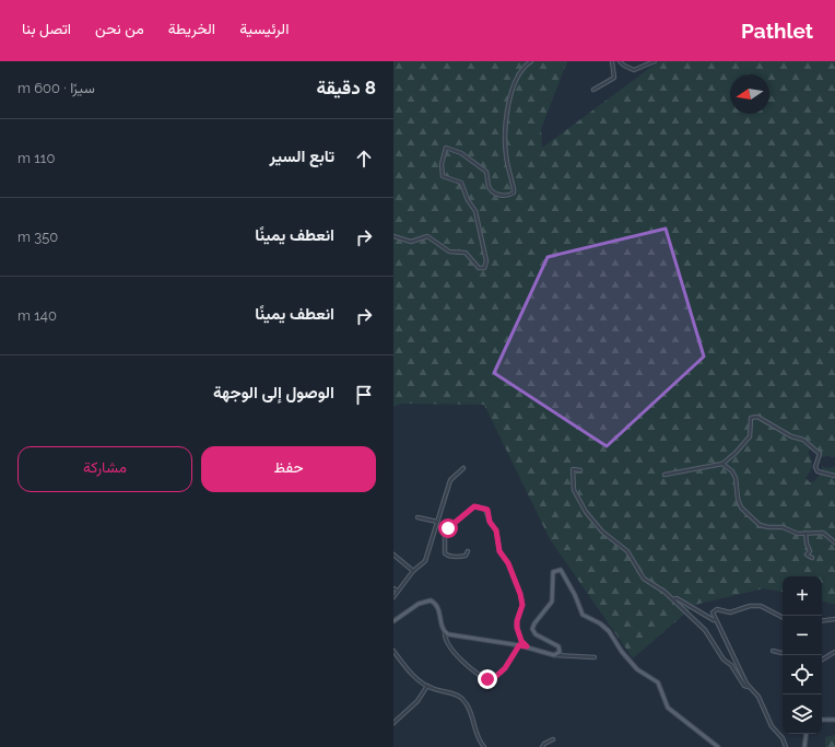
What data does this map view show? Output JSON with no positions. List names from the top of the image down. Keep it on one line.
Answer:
{"north":"left","page":{"header":"Pathlet","nav":["الرئيسية","الخريطة","من نحن","اتصل بنا"],"heading":["8 دقيقة","سيرًا · 600 m"],"list":[["تابع السير","110 m"],["انعطف يمينًا","350 m"],["انعطف يمينًا","140 m"],"الوصول إلى الوجهة"],"buttons":["حفظ","مشاركة"],"map_buttons":["+","−"]}}
